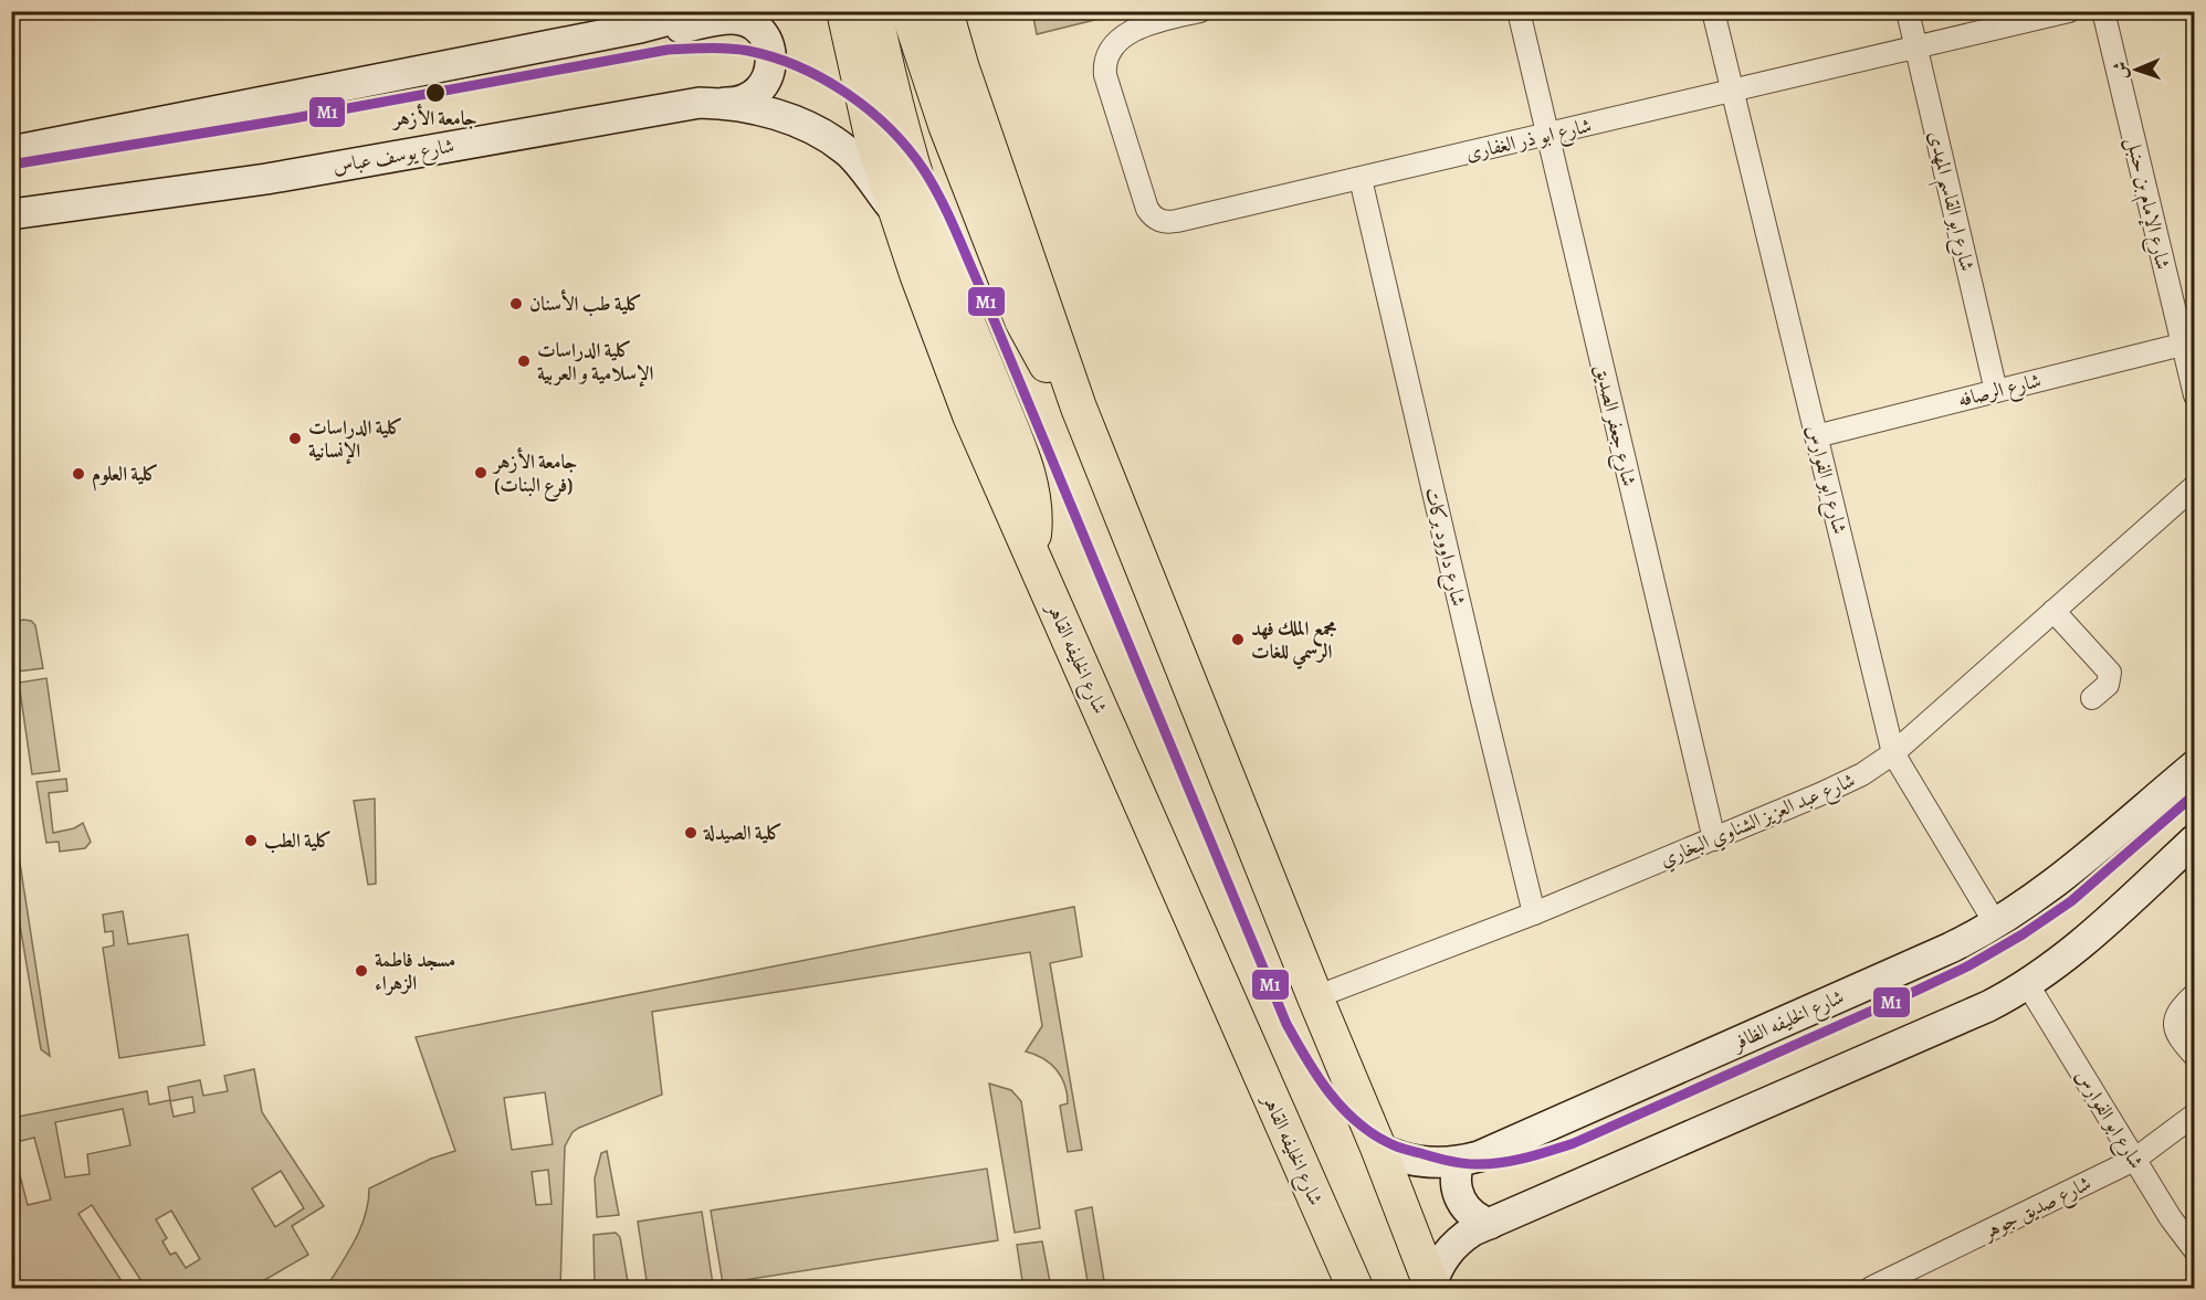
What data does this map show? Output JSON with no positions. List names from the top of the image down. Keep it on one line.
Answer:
{"streets":{"main road":["شارع الخليفه القاهر"],"street":["شارع ابو ذر الغفارى","شارع يوسف عباس","شارع ابو القاسم المهدى","شارع الإمام بن حنبل","شارع الرصافه","شارع جعفر الصديق","شارع ابو الفوارس","شارع داوود بركات","شارع عبد العزيز الشناوي البخاري","شارع الخليفه الظافر","شارع صديق جوهر"]},"crossings":[["شارع ابو ذر الغفارى","شارع ابو القاسم المهدى"],["شارع ابو ذر الغفارى","شارع جعفر الصديق"],["شارع ابو ذر الغفارى","شارع ابو الفوارس"],["شارع ابو ذر الغفارى","شارع داوود بركات"],["شارع يوسف عباس","شارع الخليفه القاهر"],["شارع ابو القاسم المهدى","شارع الرصافه"],["شارع الإمام بن حنبل","شارع الرصافه"],["شارع الرصافه","شارع ابو الفوارس"],["شارع جعفر الصديق","شارع عبد العزيز الشناوي البخاري"],["شارع ابو الفوارس","شارع عبد العزيز الشناوي البخاري"],["شارع ابو الفوارس","شارع الخليفه الظافر"],["شارع ابو الفوارس","شارع صديق جوهر"],["شارع داوود بركات","شارع عبد العزيز الشناوي البخاري"]],"places":["جامعة الأزهر","كلية طب الأسنان","كلية الدراسات الإسلامية و العربية","كلية الدراسات الإنسانية","جامعة الأزهر (فرع البنات)","كلية العلوم","مجمع الملك فهد الرسمي للغات","كلية الصيدلة","كلية الطب","مسجد فاطمة الزهراء"],"lines":["transit line M1"],"north":"left"}
